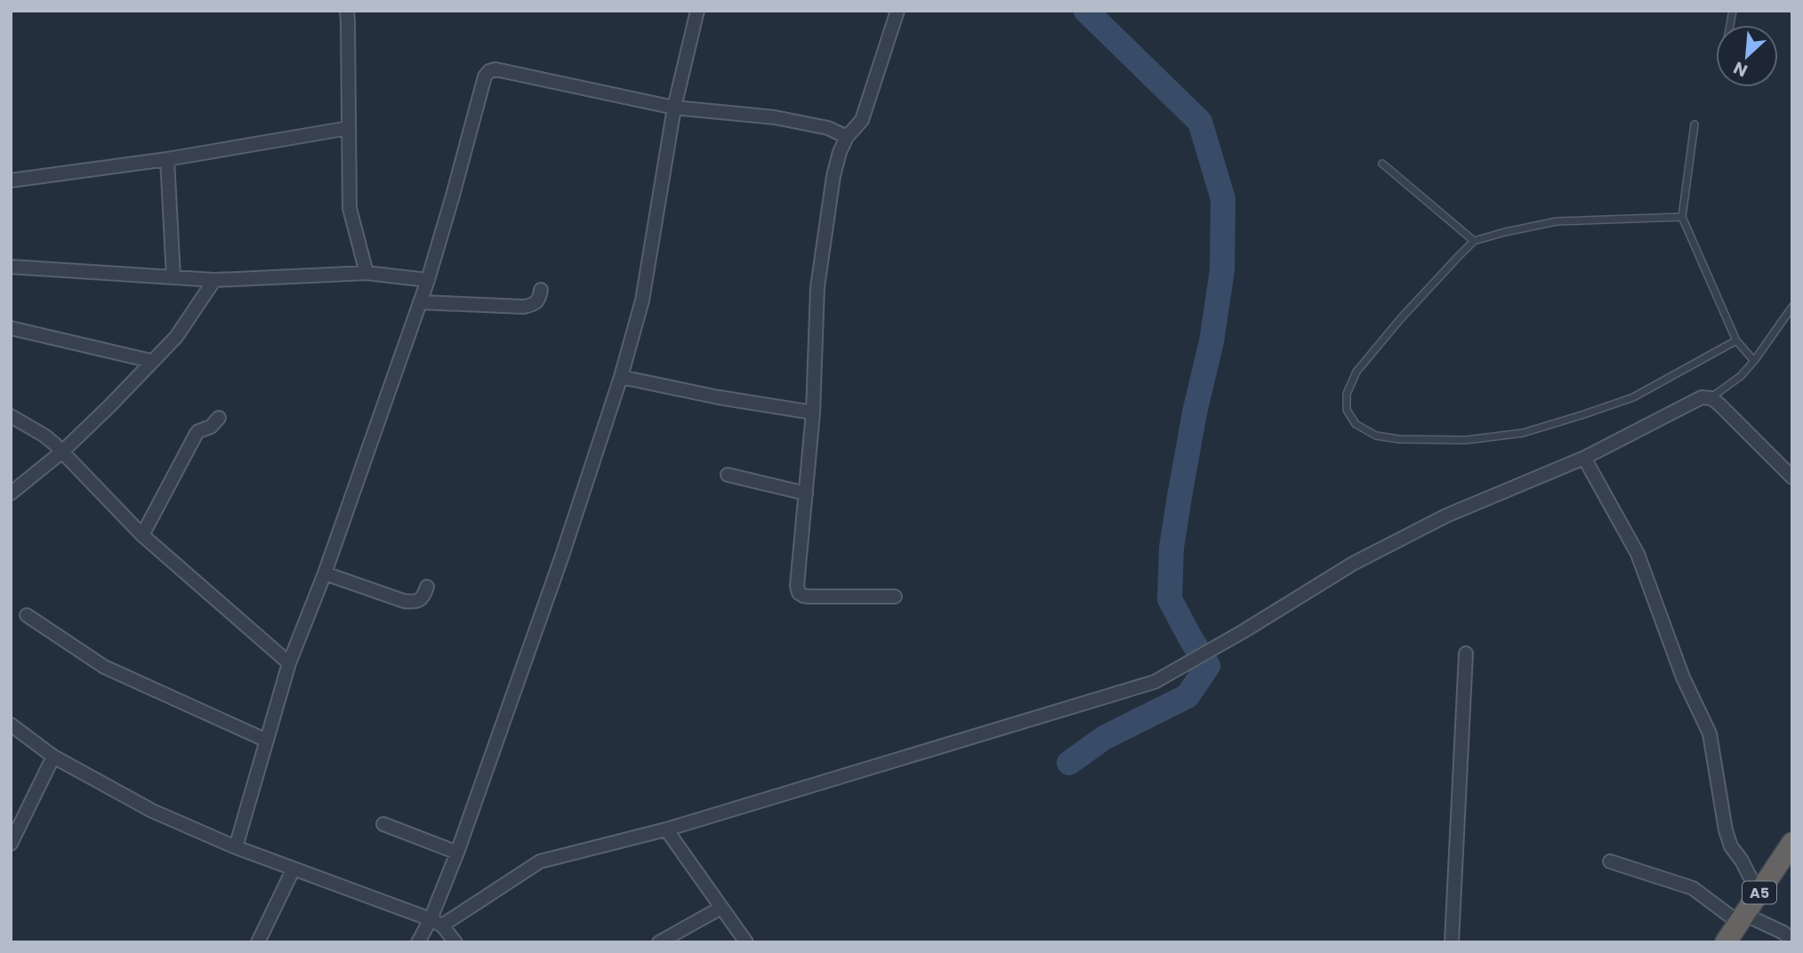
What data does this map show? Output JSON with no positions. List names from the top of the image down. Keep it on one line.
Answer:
{"streets":{"highway":["A5"]},"north":"bottom left"}
